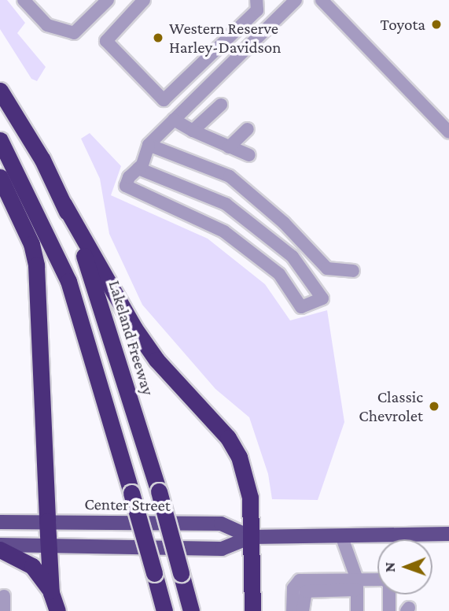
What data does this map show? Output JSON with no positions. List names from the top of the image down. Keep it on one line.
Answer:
{"streets":{"highway":["Lakeland Freeway"],"main road":["Center Street"]},"places":["Toyota","Western Reserve Harley-Davidson","Classic Chevrolet"],"north":"left"}
